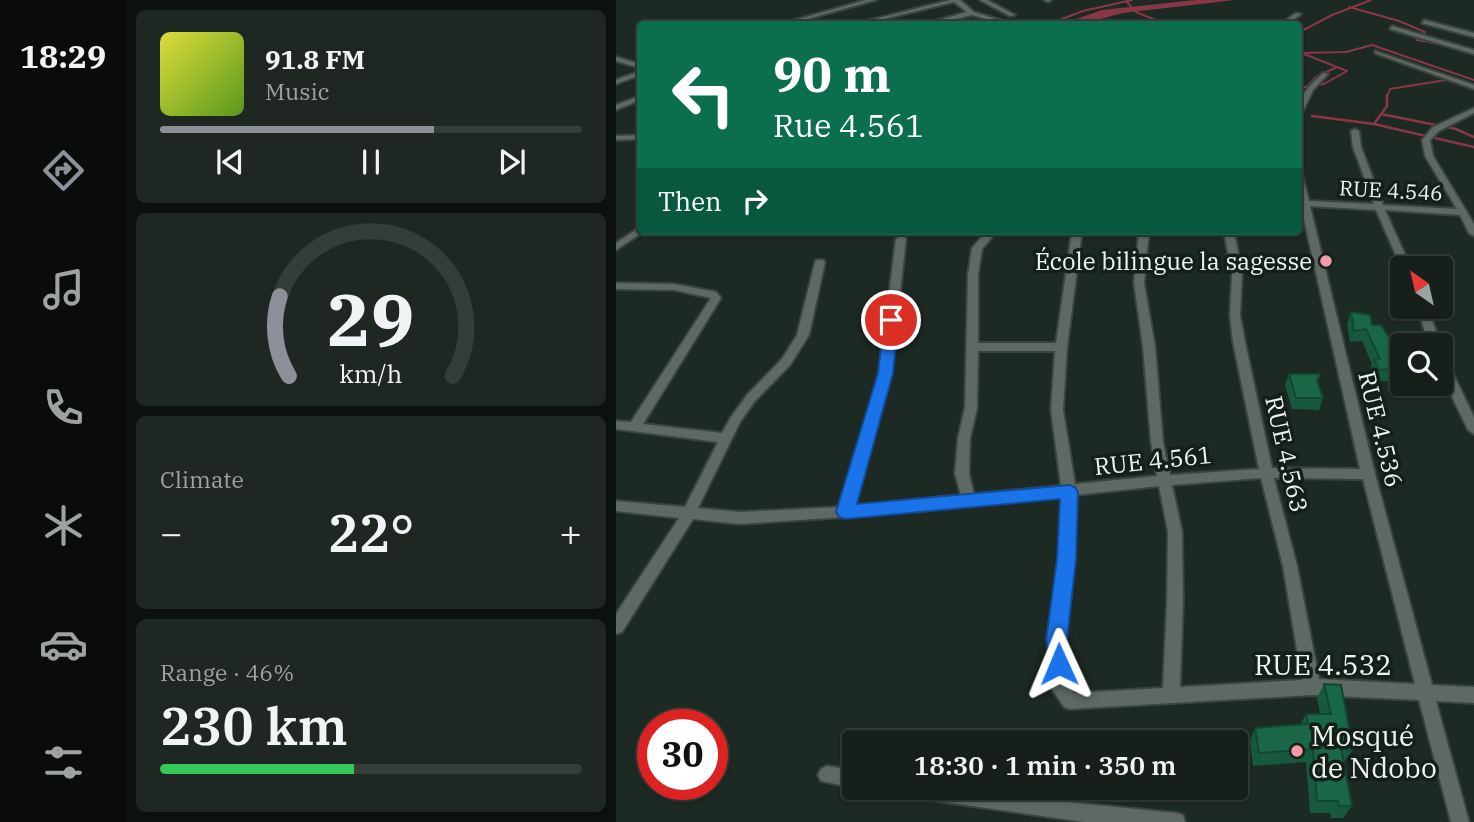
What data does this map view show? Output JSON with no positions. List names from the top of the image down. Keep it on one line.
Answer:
{"streets":{"street":["RUE 4.546","RUE 4.536","RUE 4.563","RUE 4.561","RUE 4.532"]},"crossings":[["RUE 4.536","RUE 4.561"],["RUE 4.536","RUE 4.532"],["RUE 4.563","RUE 4.561"],["RUE 4.563","RUE 4.532"]],"places":["École bilingue la sagesse","Mosqué de Ndobo"],"north":"top left","page":{"tabs":"18:29","turn":["90 m","Rue 4.561"],"song":["91.8 FM","Music"],"then":"Then","tile":["Climate",["Range · 46%","230 km"]],"heat":["−","22°","+"],"limit":"30","trip":"18:30 · 1 min · 350 m","gauge":["29","km/h"]}}
